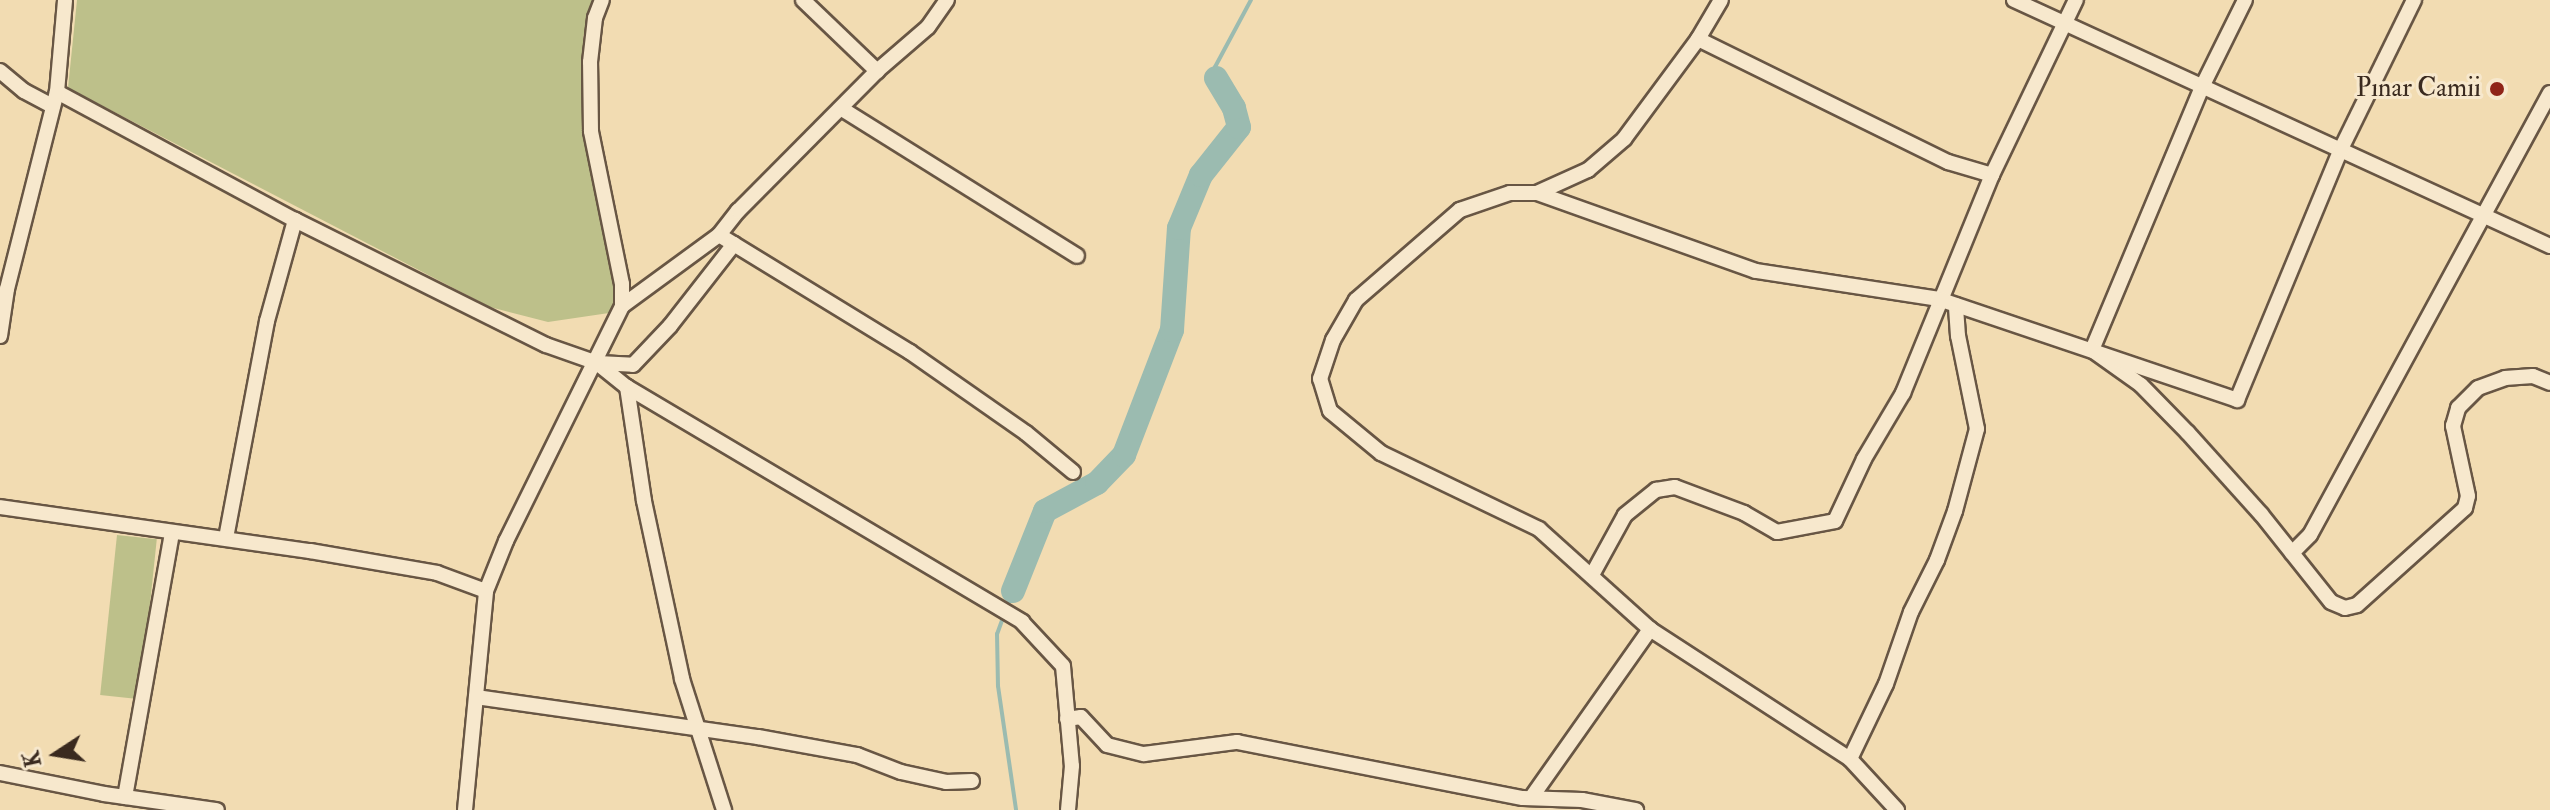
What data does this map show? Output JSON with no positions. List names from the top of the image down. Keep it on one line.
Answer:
{"places":["Pınar Camii"],"north":"left"}
